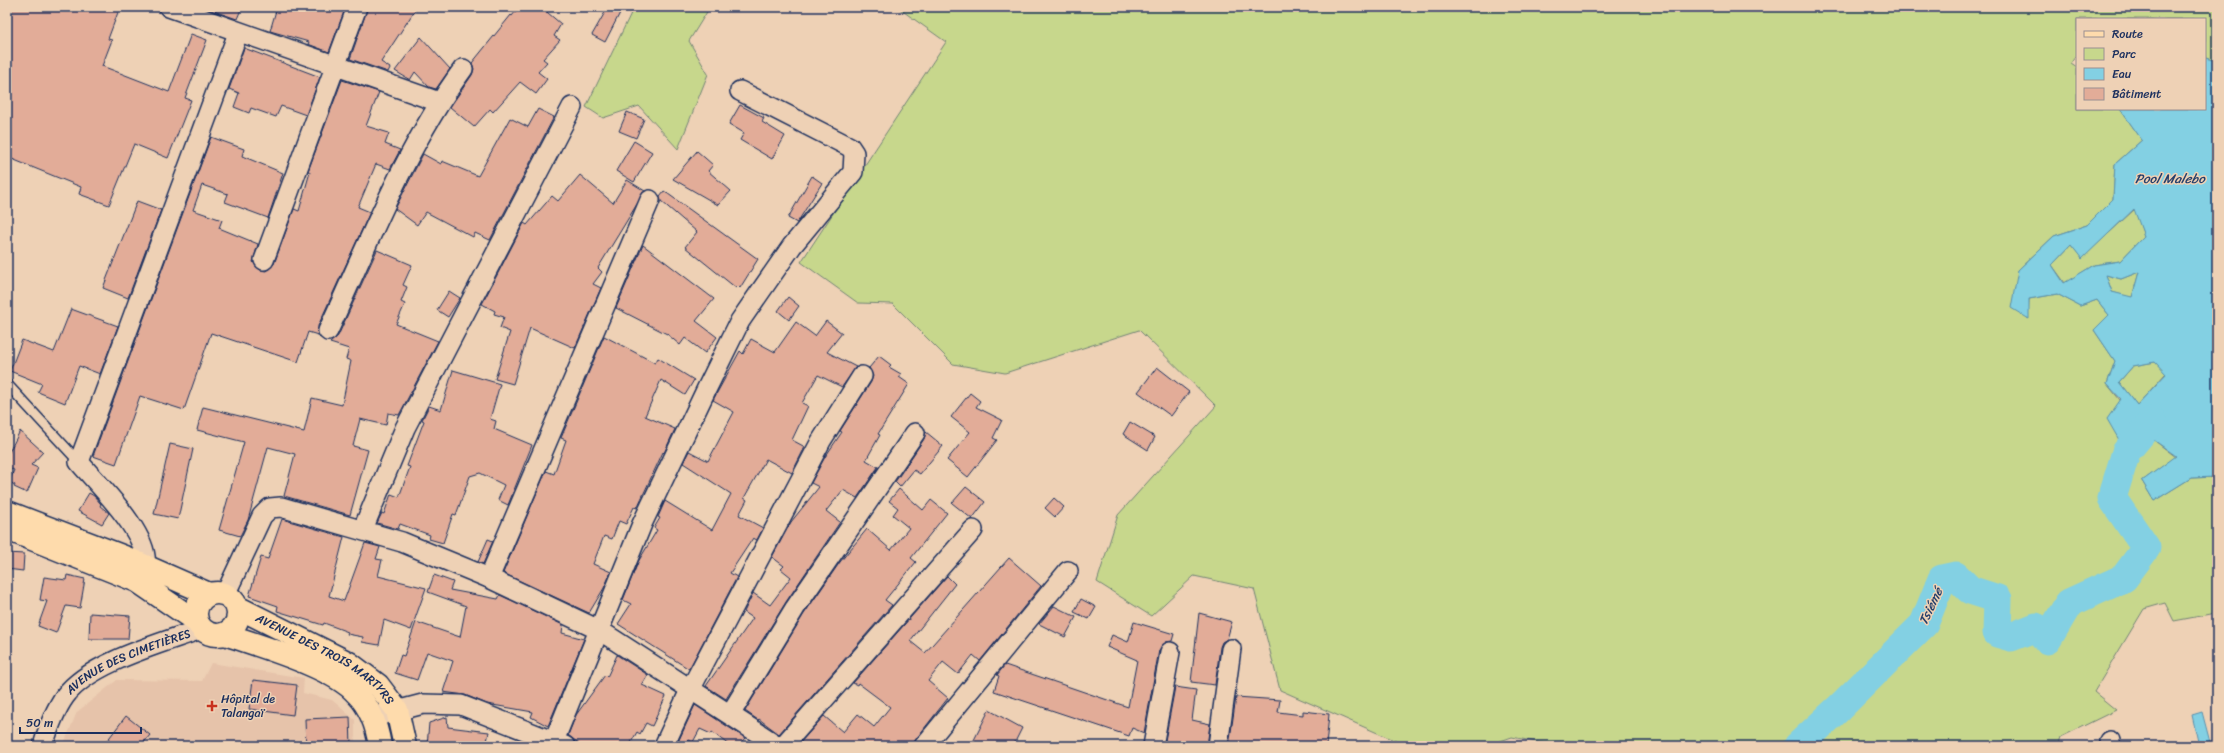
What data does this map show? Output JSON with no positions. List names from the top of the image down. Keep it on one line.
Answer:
{"streets":{"main road":["AVENUE DES TROIS MARTYRS"],"street":["AVENUE DES CIMETIÈRES"]},"crossings":[["AVENUE DES TROIS MARTYRS","AVENUE DES CIMETIÈRES"]],"water":["Pool Malebo","Tsiémé"],"places":{"health":["Hôpital de Talangaï"]},"legend":["Route","Parc","Eau","Bâtiment"],"scale_bar":"50 m"}
